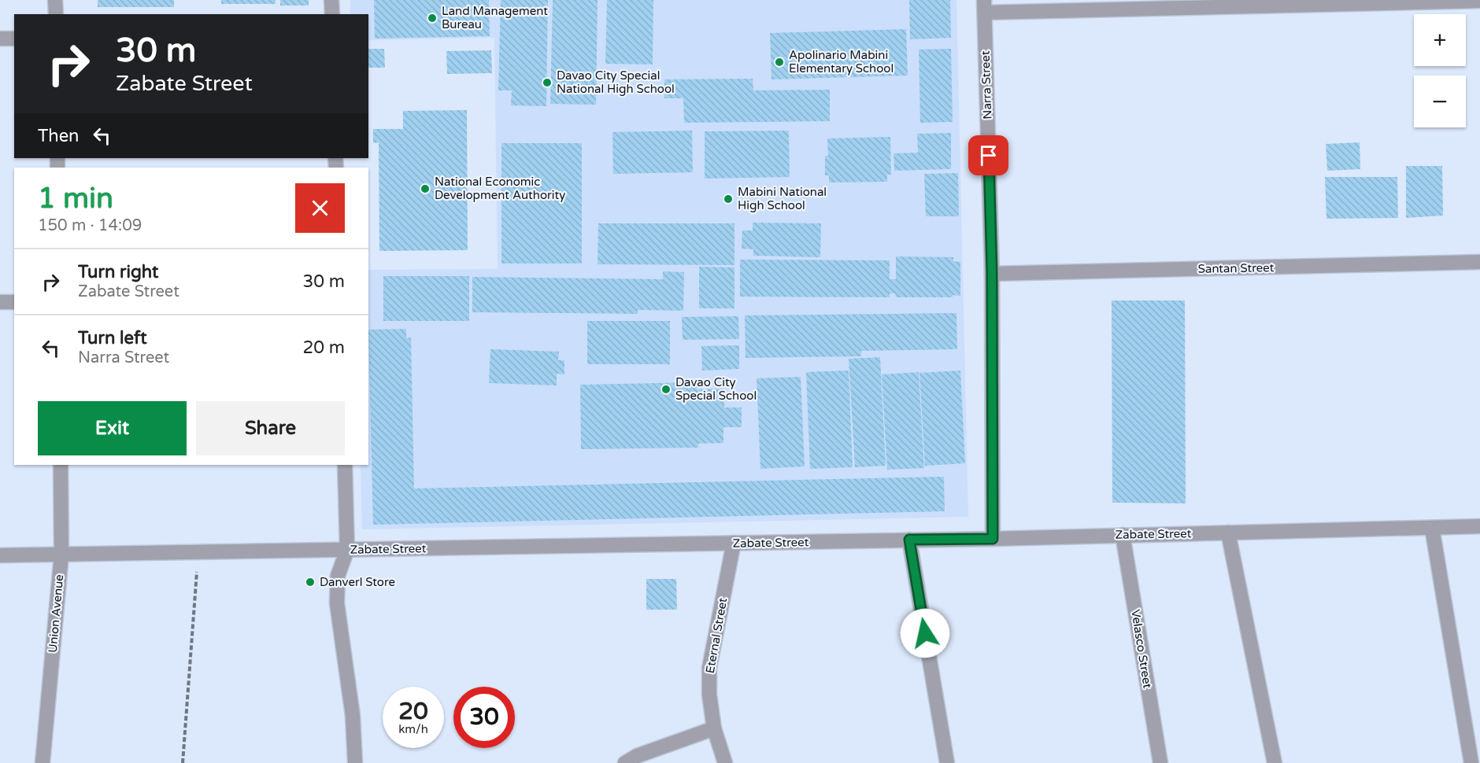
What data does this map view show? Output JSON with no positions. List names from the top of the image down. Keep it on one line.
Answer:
{"streets":{"street":["Narra Street","Santan Street","Zabate Street","Union Avenue","Eternal Street","Velasco Street"]},"crossings":[["Narra Street","Santan Street"],["Narra Street","Zabate Street"],["Zabate Street","Union Avenue"],["Zabate Street","Eternal Street"],["Zabate Street","Velasco Street"]],"places":["Land Management Bureau","Apolinario Mabini Elementary School","Davao City Special National High School","National Economic Development Authority","Mabini National High School","Davao City Special School","Danverl Store"],"page":{"map_buttons":["+","−"],"turn":["30 m","Zabate Street"],"then":"Then","heading":["1 min","150 m · 14:09"],"list":[{"name":"Turn right","note":"Zabate Street","value":"30 m"},{"name":"Turn left","note":"Narra Street","value":"20 m"}],"buttons":["Exit","Share"],"speed":"20 km/h","limit":"30"}}
